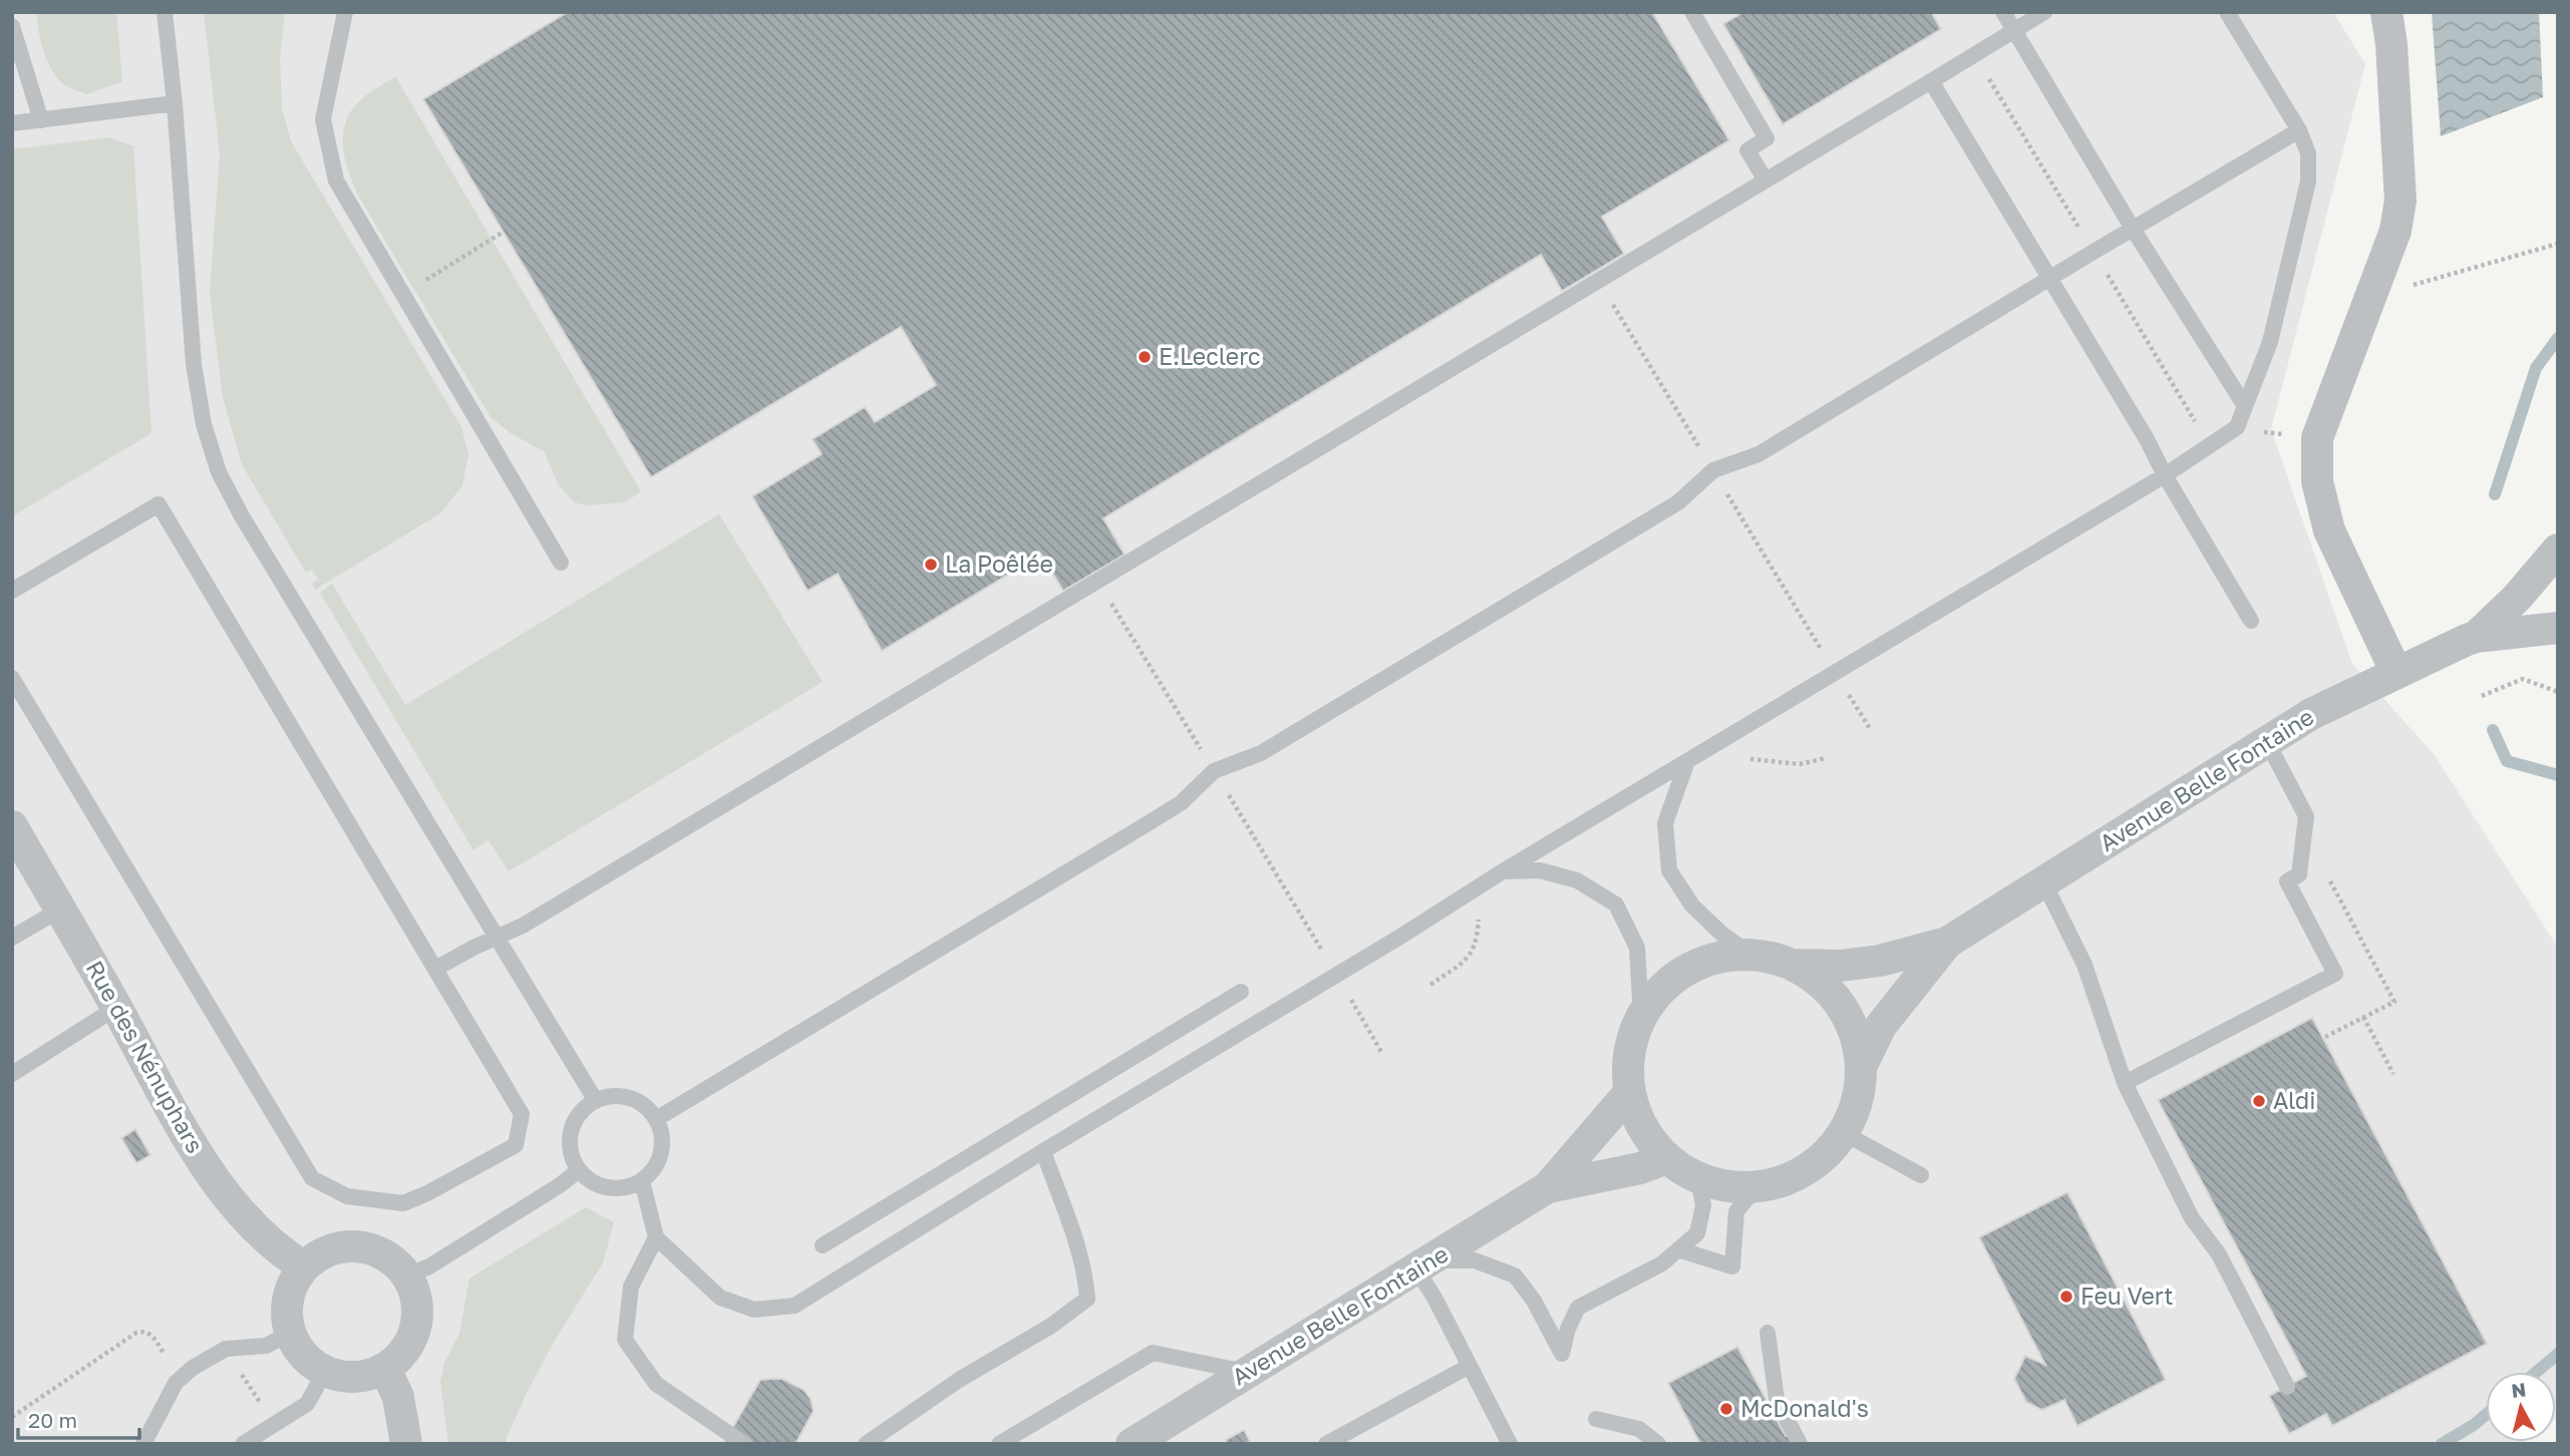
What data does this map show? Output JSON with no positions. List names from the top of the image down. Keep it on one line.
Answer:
{"streets":{"street":["Avenue Belle Fontaine","Rue des Nénuphars"]},"places":["E.Leclerc","La Poêlée","Aldi","Feu Vert","McDonald's"],"scale_bar":"20 m","north":"top"}
